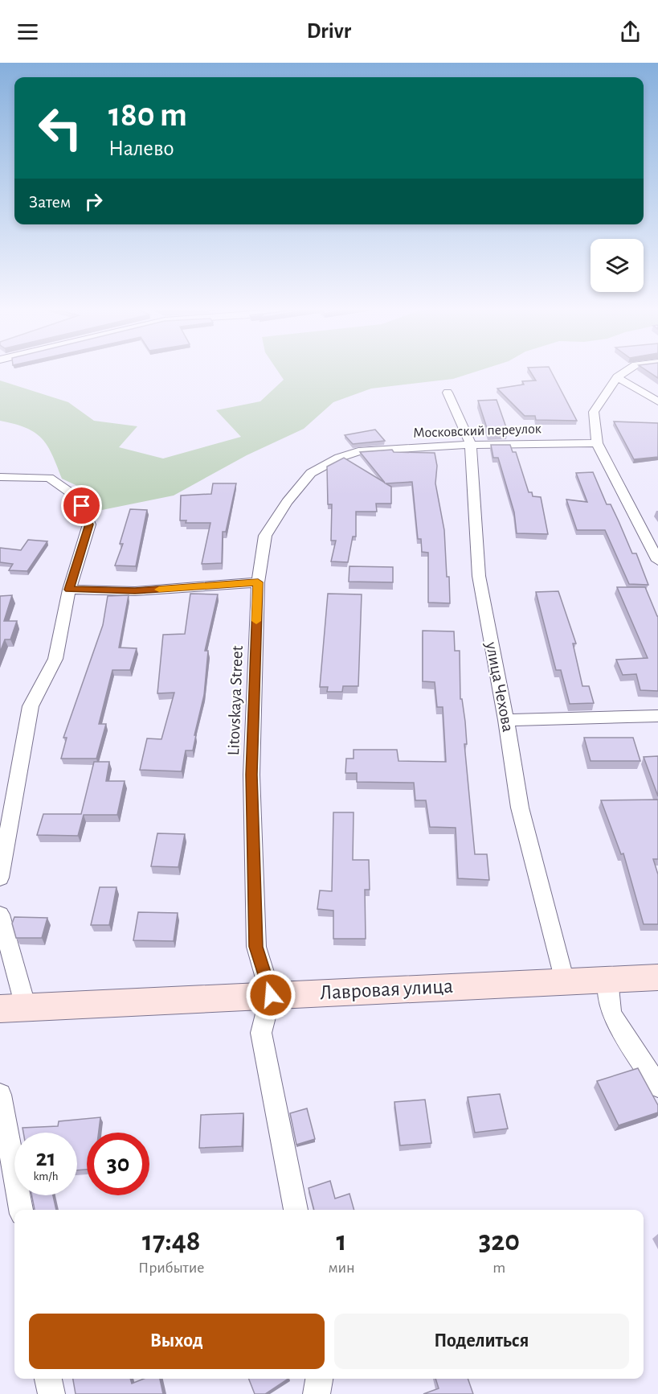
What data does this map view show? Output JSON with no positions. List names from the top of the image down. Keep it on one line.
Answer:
{"streets":{"street":["Московский переулок","улица Чехова","Litovskaya Street","Лавровая улица"]},"crossings":[["Московский переулок","улица Чехова"],["Московский переулок","Litovskaya Street"],["улица Чехова","Лавровая улица"],["Litovskaya Street","Лавровая улица"]],"page":{"header":"Drivr","turn":["180 m","Налево"],"then":"Затем","speed":"21 km/h","limit":"30","eta":["17:48","Прибытие","1","мин","320","m"],"buttons":["Выход","Поделиться"]}}
